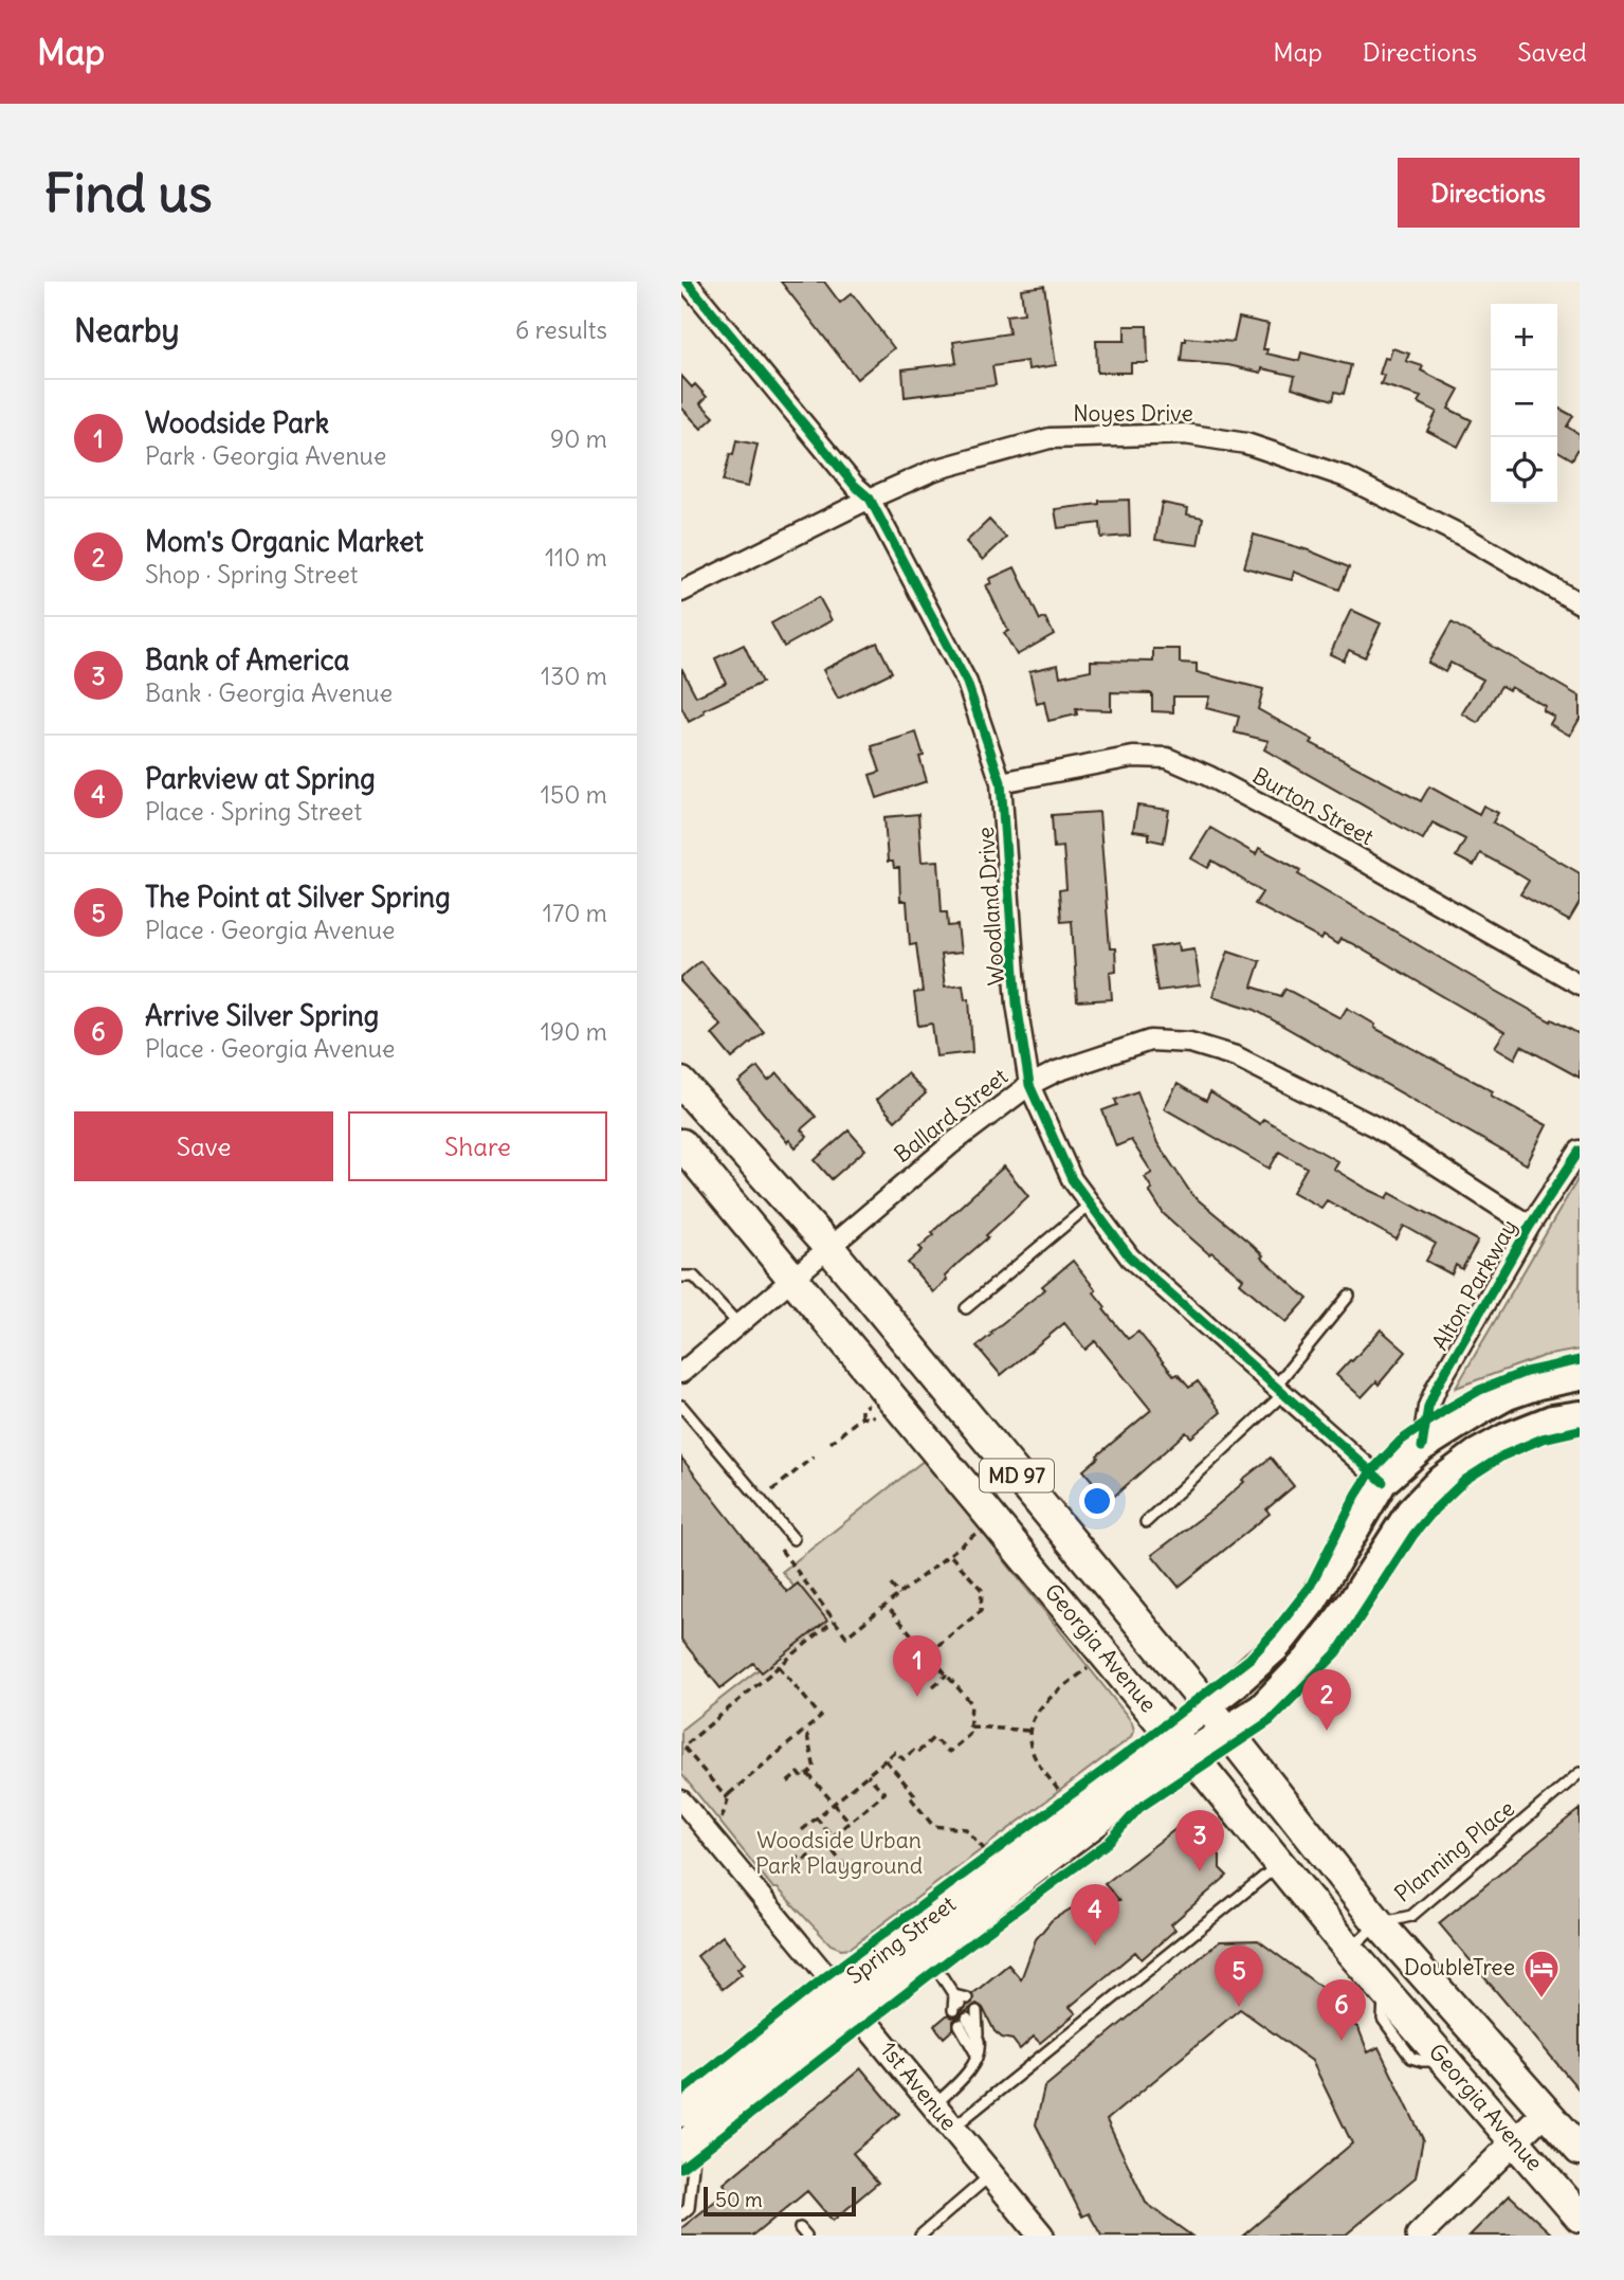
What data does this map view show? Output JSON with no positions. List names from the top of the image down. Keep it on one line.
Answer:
{"streets":{"main road":["MD 97","Georgia Avenue","Spring Street"],"street":["Noyes Drive","Burton Street","Woodland Drive","Ballard Street","Alton Parkway","1st Avenue"],"lane":["Planning Place"]},"crossings":[["Noyes Drive","Woodland Drive"],["Burton Street","Woodland Drive"],["Woodland Drive","Ballard Street"],["Woodland Drive","Spring Street"],["Ballard Street","Alton Parkway"],["Ballard Street","Georgia Avenue"],["Alton Parkway","Spring Street"],["Georgia Avenue","Planning Place"],["Georgia Avenue","Spring Street"],["Spring Street","1st Avenue"]],"parks":["Woodside Urban Park Playground"],"places":{"hotel":["DoubleTree"]},"scale_bar":"50 m","page":{"header":"Map","nav":["Map","Directions","Saved"],"buttons":["Directions",["Save","Share"]],"title":"Find us","heading":["Nearby","6 results"],"map_buttons":["+","−"],"list":[{"mark":"1","name":"Woodside Park","note":"Park · Georgia Avenue","value":"90 m"},{"mark":"2","name":"Mom's Organic Market","note":"Shop · Spring Street","value":"110 m"},{"mark":"3","name":"Bank of America","note":"Bank · Georgia Avenue","value":"130 m"},{"mark":"4","name":"Parkview at Spring","note":"Place · Spring Street","value":"150 m"},{"mark":"5","name":"The Point at Silver Spring","note":"Place · Georgia Avenue","value":"170 m"},{"mark":"6","name":"Arrive Silver Spring","note":"Place · Georgia Avenue","value":"190 m"}],"pins":["1","2","3","4","5","6"],"scale":"50 m"}}
